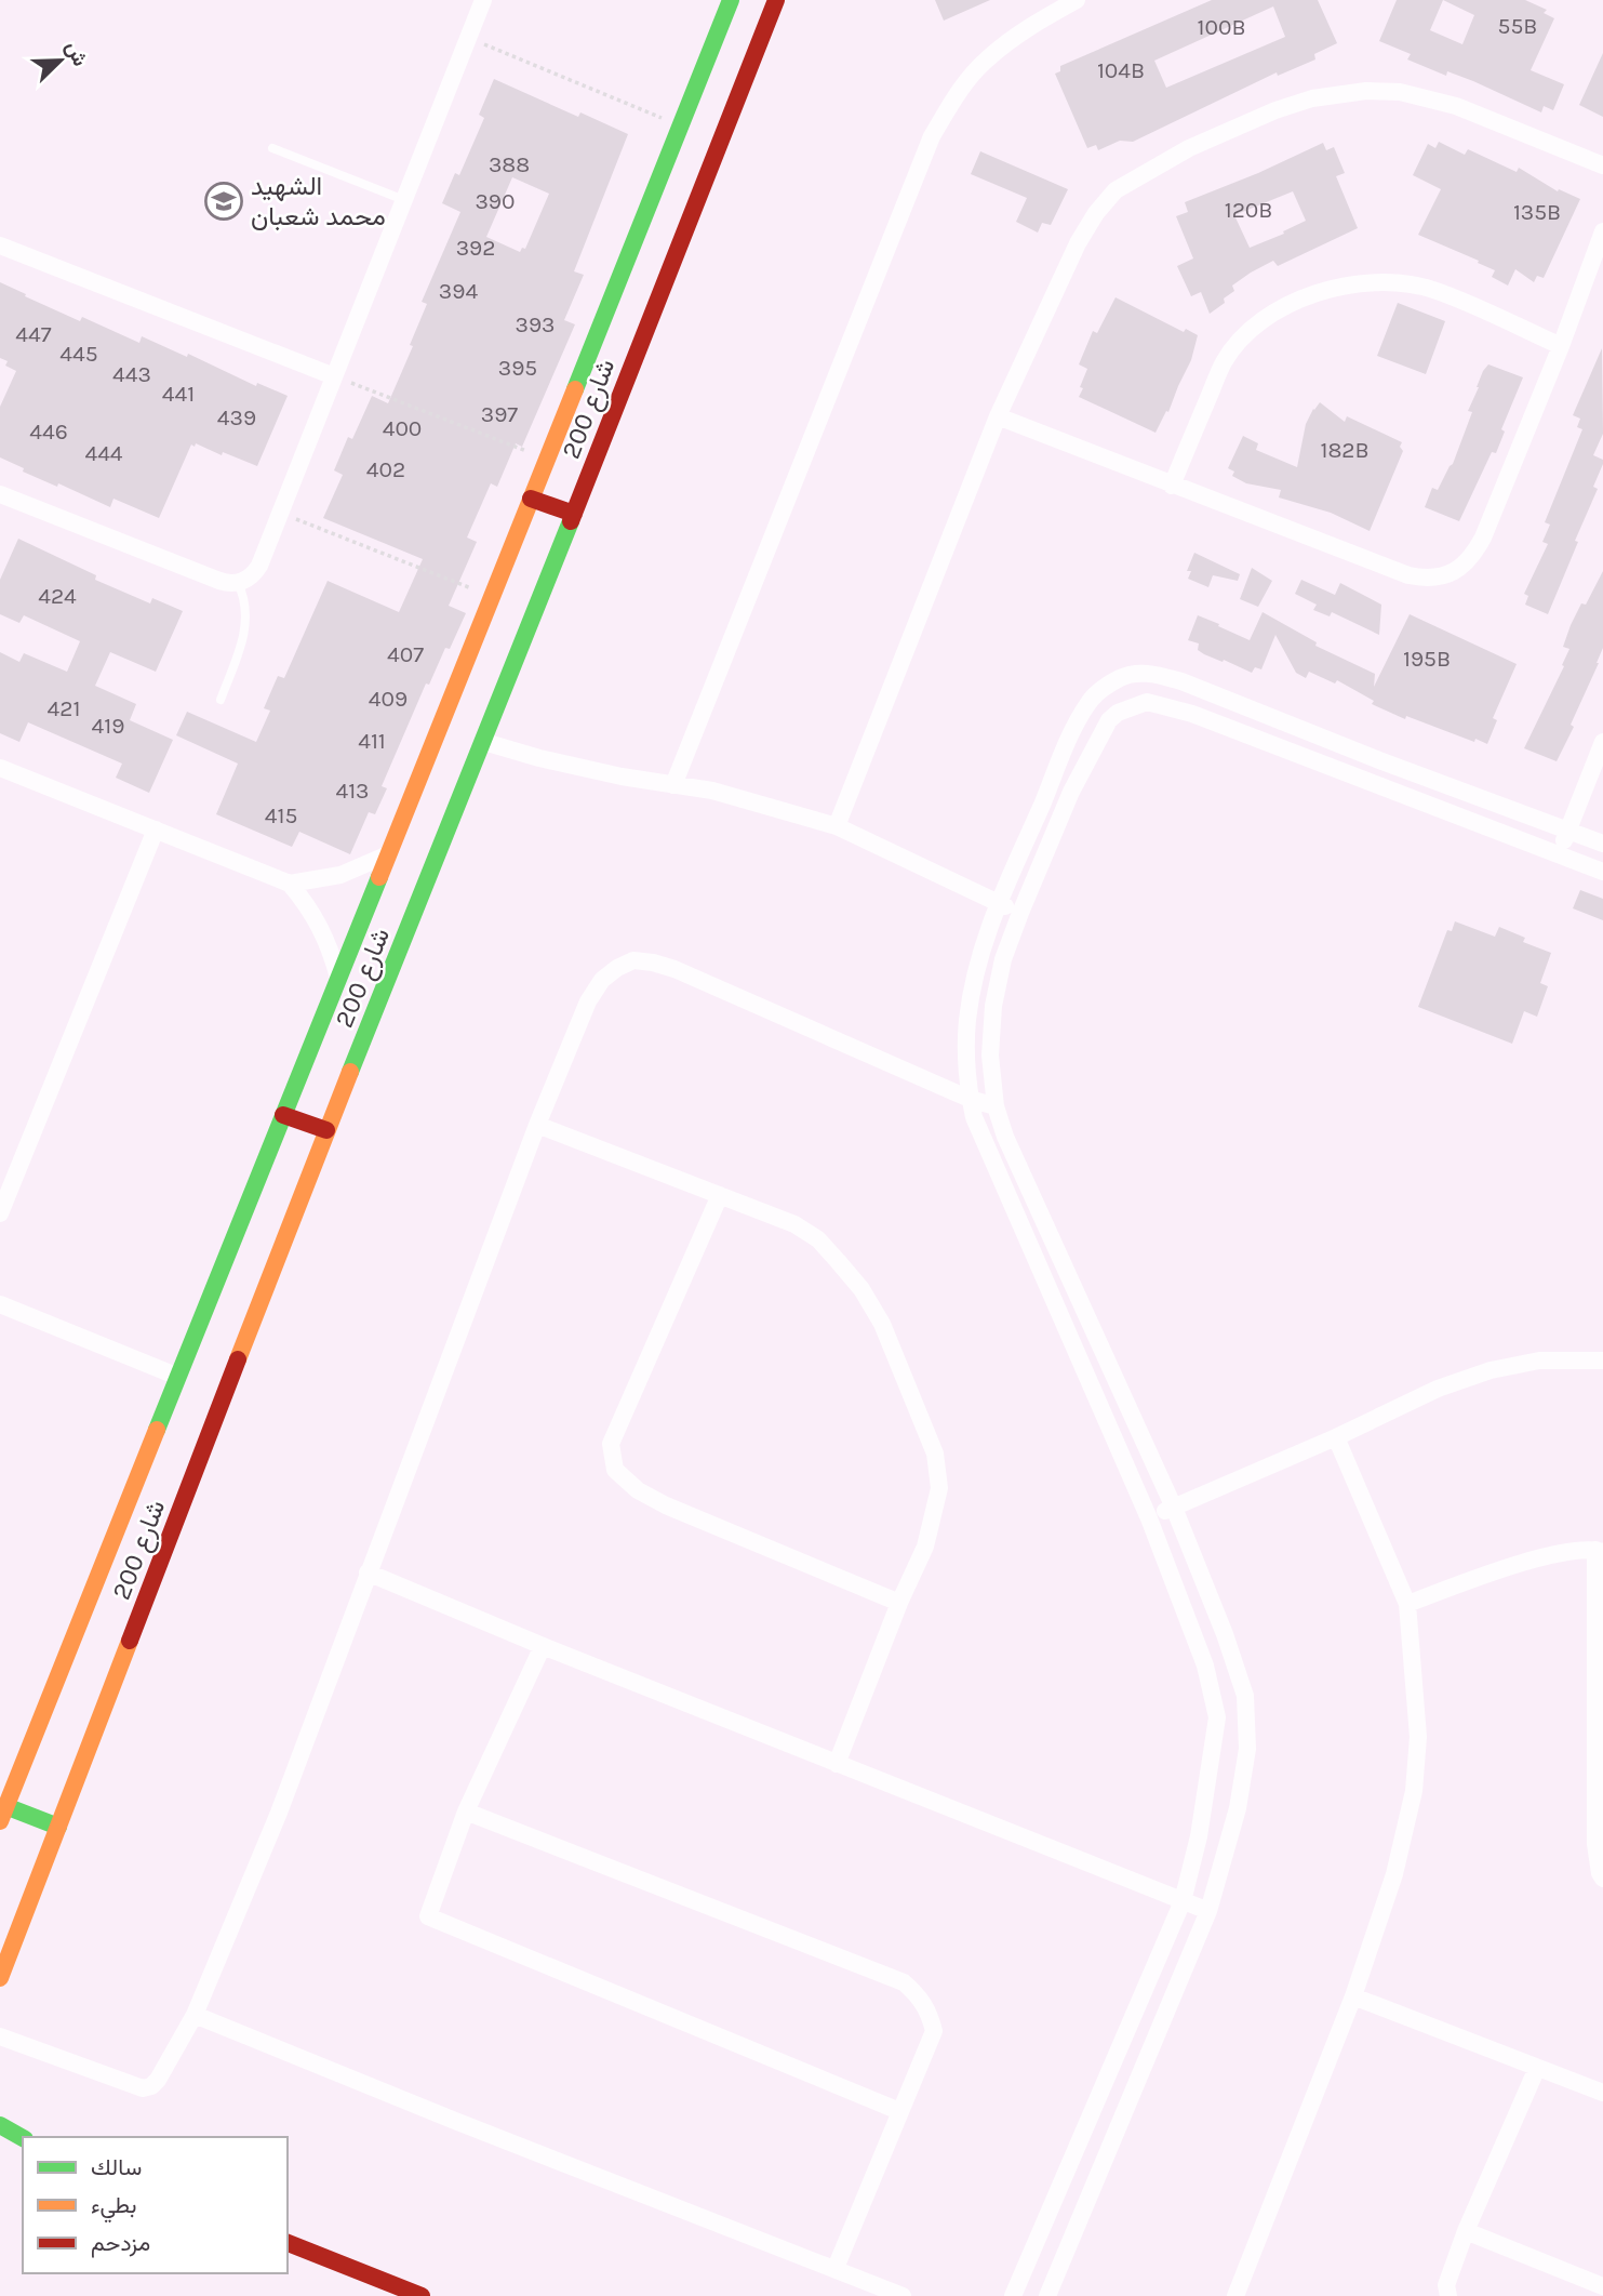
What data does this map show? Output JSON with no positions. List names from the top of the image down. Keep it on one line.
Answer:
{"streets":{"street":["شارع 200"]},"places":{"school or university":["الشهيد محمد شعبان"]},"house_numbers":["55B","100B","104B","388","390","120B","135B","392","394","393","447","445","395","443","441","397","439","400","446","182B","444","402","424","407","195B","409","421","419","411","413","415"],"legend":["سالك","بطيء","مزدحم"],"north":"top right"}
